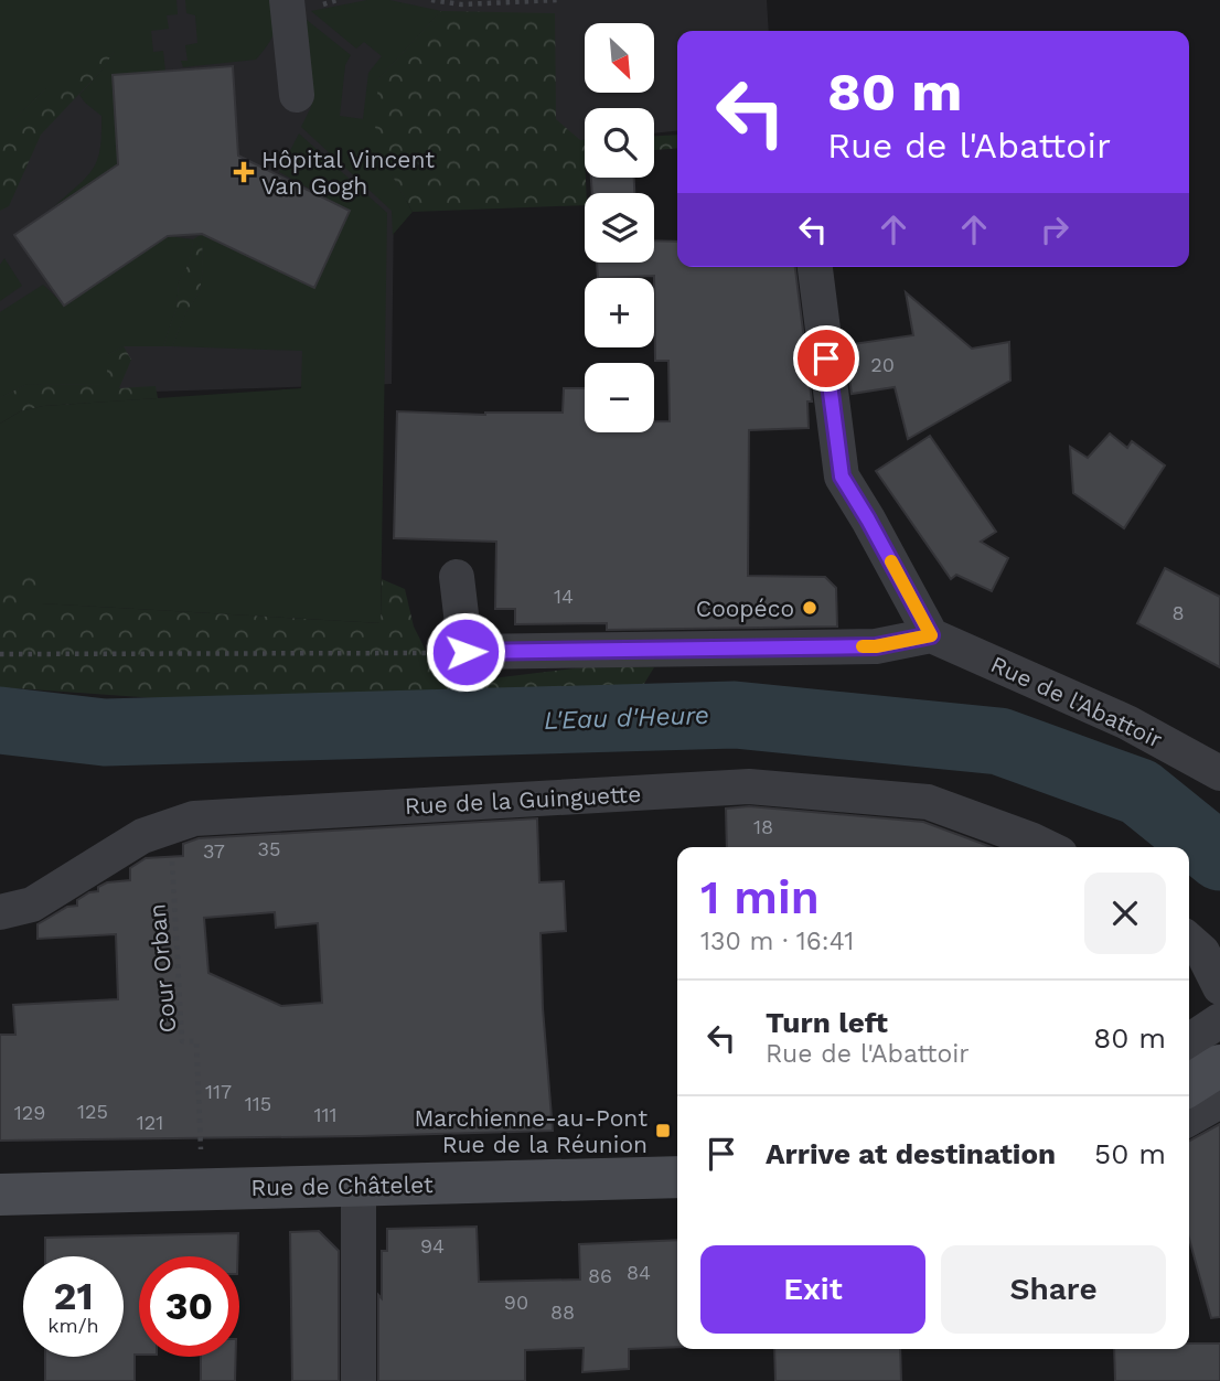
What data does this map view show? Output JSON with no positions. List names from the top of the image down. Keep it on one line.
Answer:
{"streets":{"main road":["Rue de Châtelet"],"street":["Rue de l'Abattoir","Rue de la Guinguette"],"path":["Cour Orban"]},"crossings":[["Rue de la Guinguette","Cour Orban"],["Cour Orban","Rue de Châtelet"]],"water":["L'Eau d'Heure"],"places":{"health":["Hôpital Vincent Van Gogh"],"other":["Coopéco"],"transit":["Marchienne-au-Pont Rue de la Réunion"]},"house_numbers":["20","14","8","18","35","37","117","115","125","129","111","121","94","84","86","90","88"],"north":"bottom right","page":{"map_buttons":["+","−"],"turn":["80 m","Rue de l'Abattoir"],"heading":["1 min","130 m · 16:41"],"list":[{"name":"Turn left","note":"Rue de l'Abattoir","value":"80 m"},{"name":"Arrive at destination","value":"50 m"}],"buttons":["Exit","Share"],"speed":"21 km/h","limit":"30"}}
